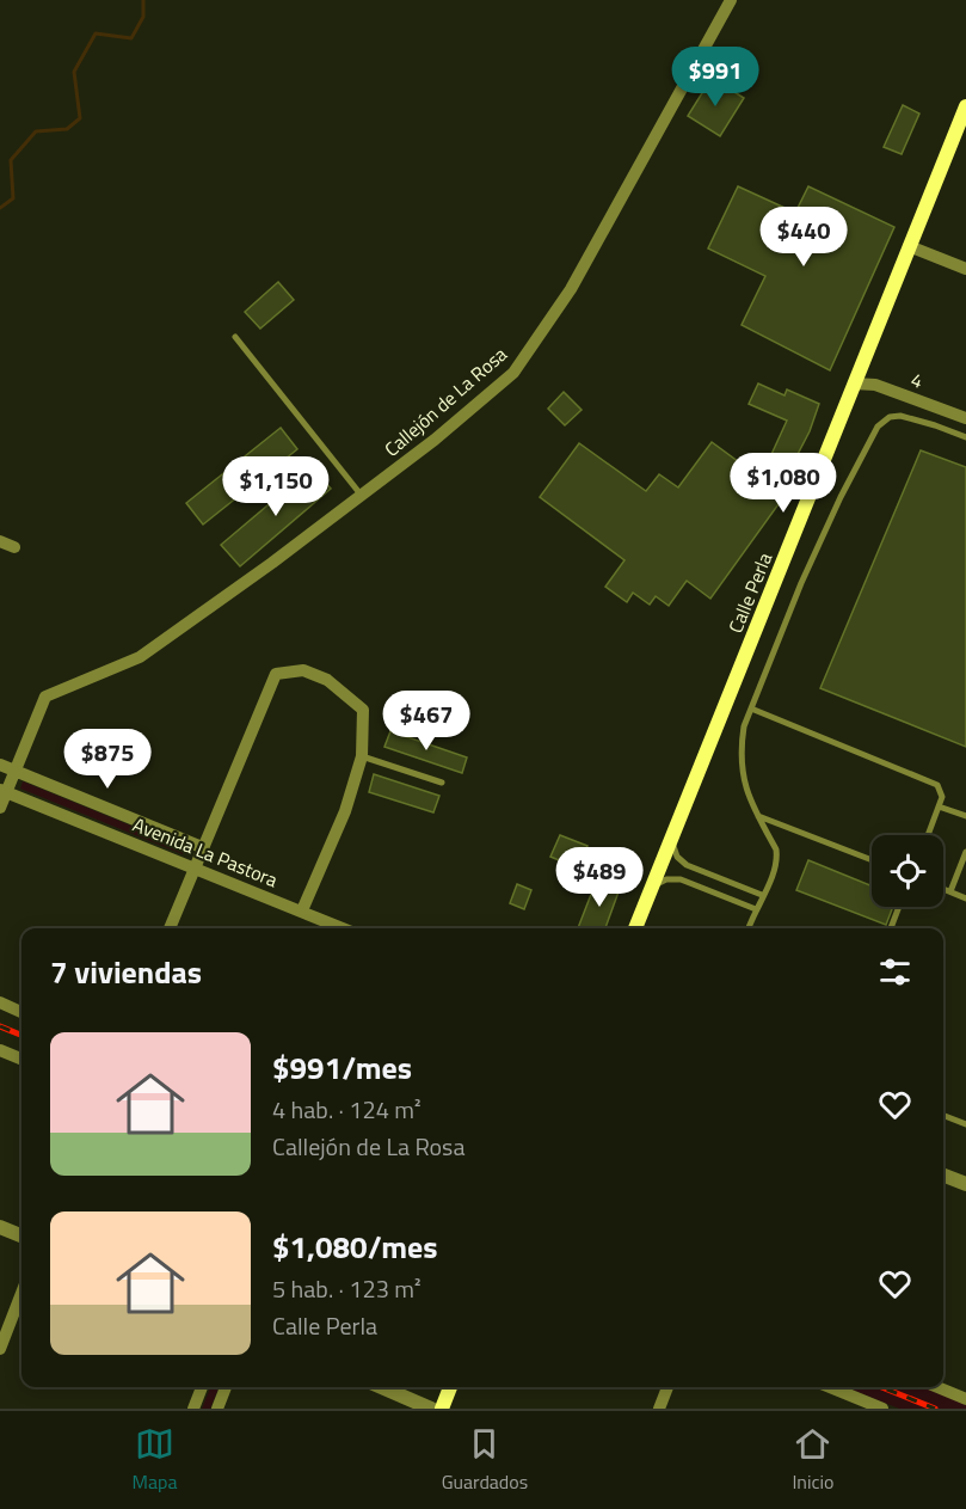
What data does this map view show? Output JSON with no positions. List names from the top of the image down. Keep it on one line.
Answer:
{"streets":{"main road":["Calle Perla"],"street":["4","Callejón de La Rosa","Avenida La Pastora"]},"crossings":[["4","Calle Perla"],["Callejón de La Rosa","Avenida La Pastora"]],"page":{"price":["$991","$440","$1,080","$1,150","$467","$875","$489"],"heading":"7 viviendas","list":[{"name":"$991/mes","note":"4 hab. · 124 m² · Callejón de La Rosa"},{"name":"$1,080/mes","note":"5 hab. · 123 m² · Calle Perla"}],"tabs":["Mapa","Guardados","Inicio"]}}
